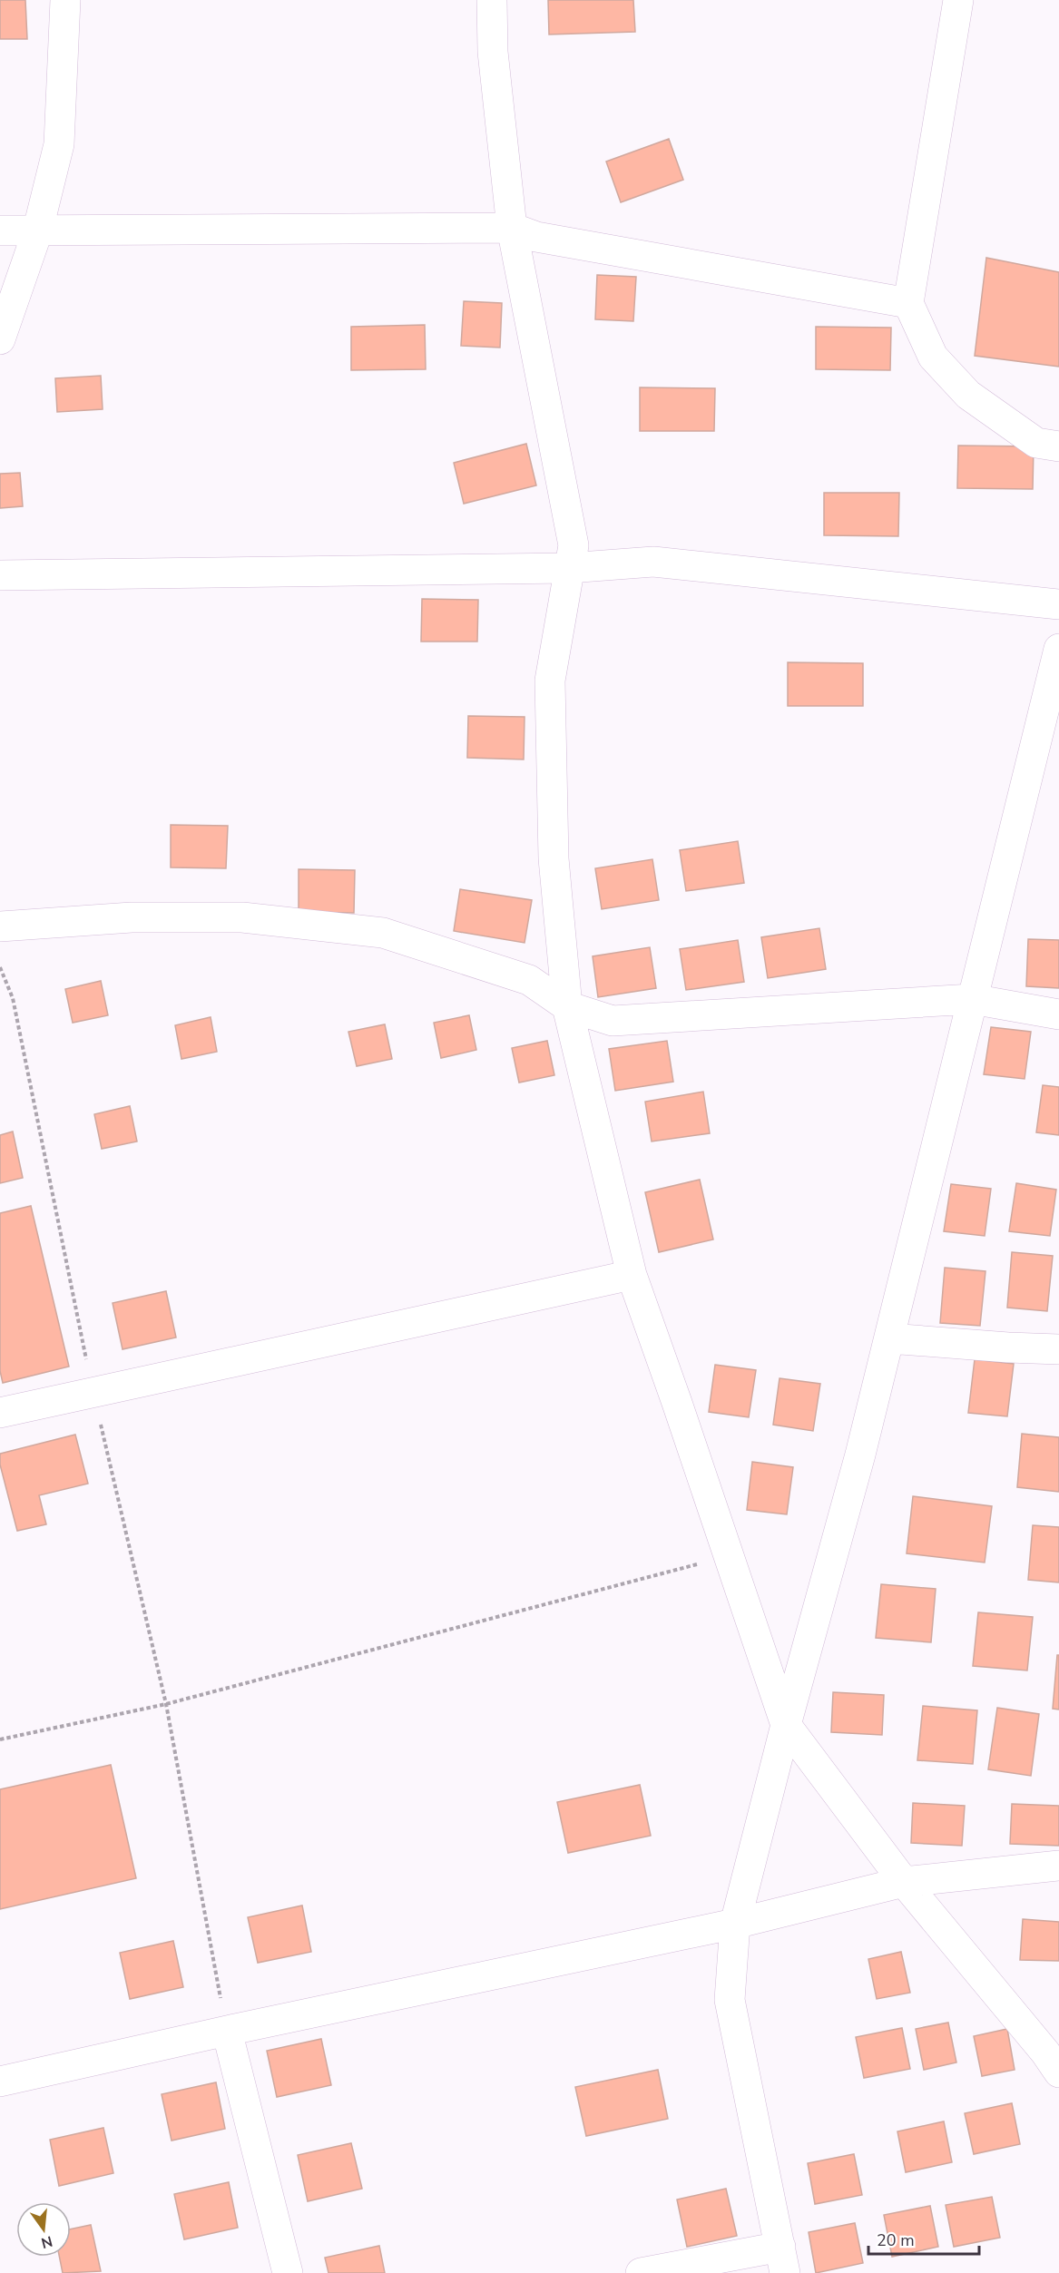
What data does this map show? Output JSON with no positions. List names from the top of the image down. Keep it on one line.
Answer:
{"scale_bar":"20 m","north":"bottom"}
